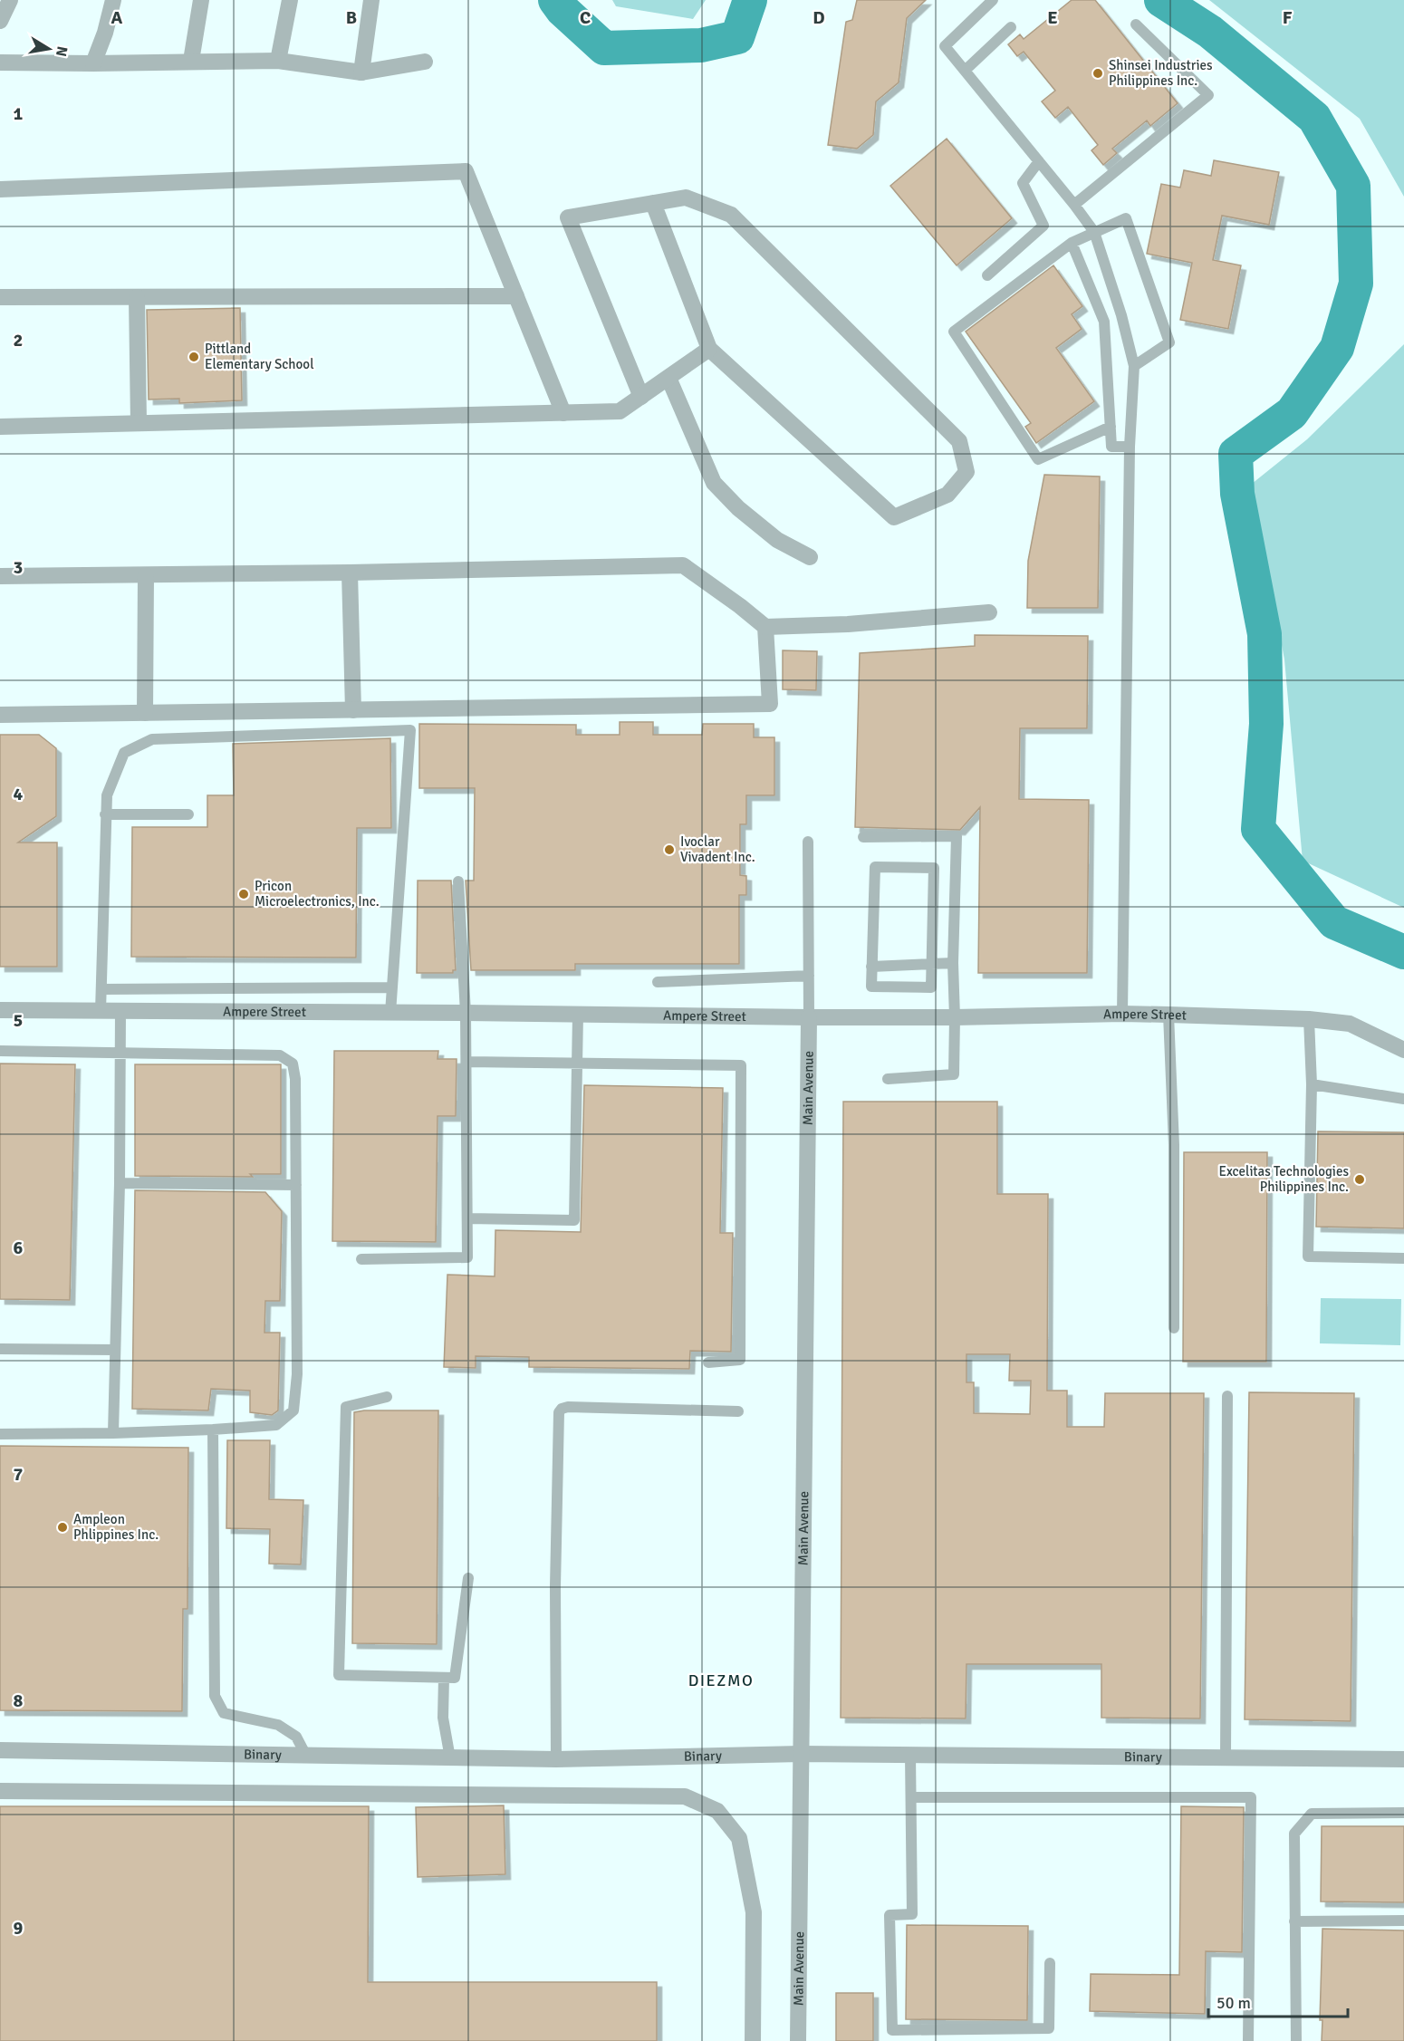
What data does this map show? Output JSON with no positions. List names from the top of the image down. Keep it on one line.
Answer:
{"streets":{"street":["Ampere Street","Main Avenue","Binary"]},"crossings":[["Ampere Street","Main Avenue"],["Main Avenue","Binary"]],"districts":["DIEZMO"],"places":["Shinsei Industries Philippines Inc.","Pittland Elementary School","Ivoclar Vivadent Inc.","Pricon Microelectronics, Inc.","Excelitas Technologies Philippines Inc.","Ampleon Phlippines Inc."],"scale_bar":"50 m","north":"right","grid":{"columns":["A","B","C","D","E","F"],"rows":["1","2","3","4","5","6","7","8","9"]}}
